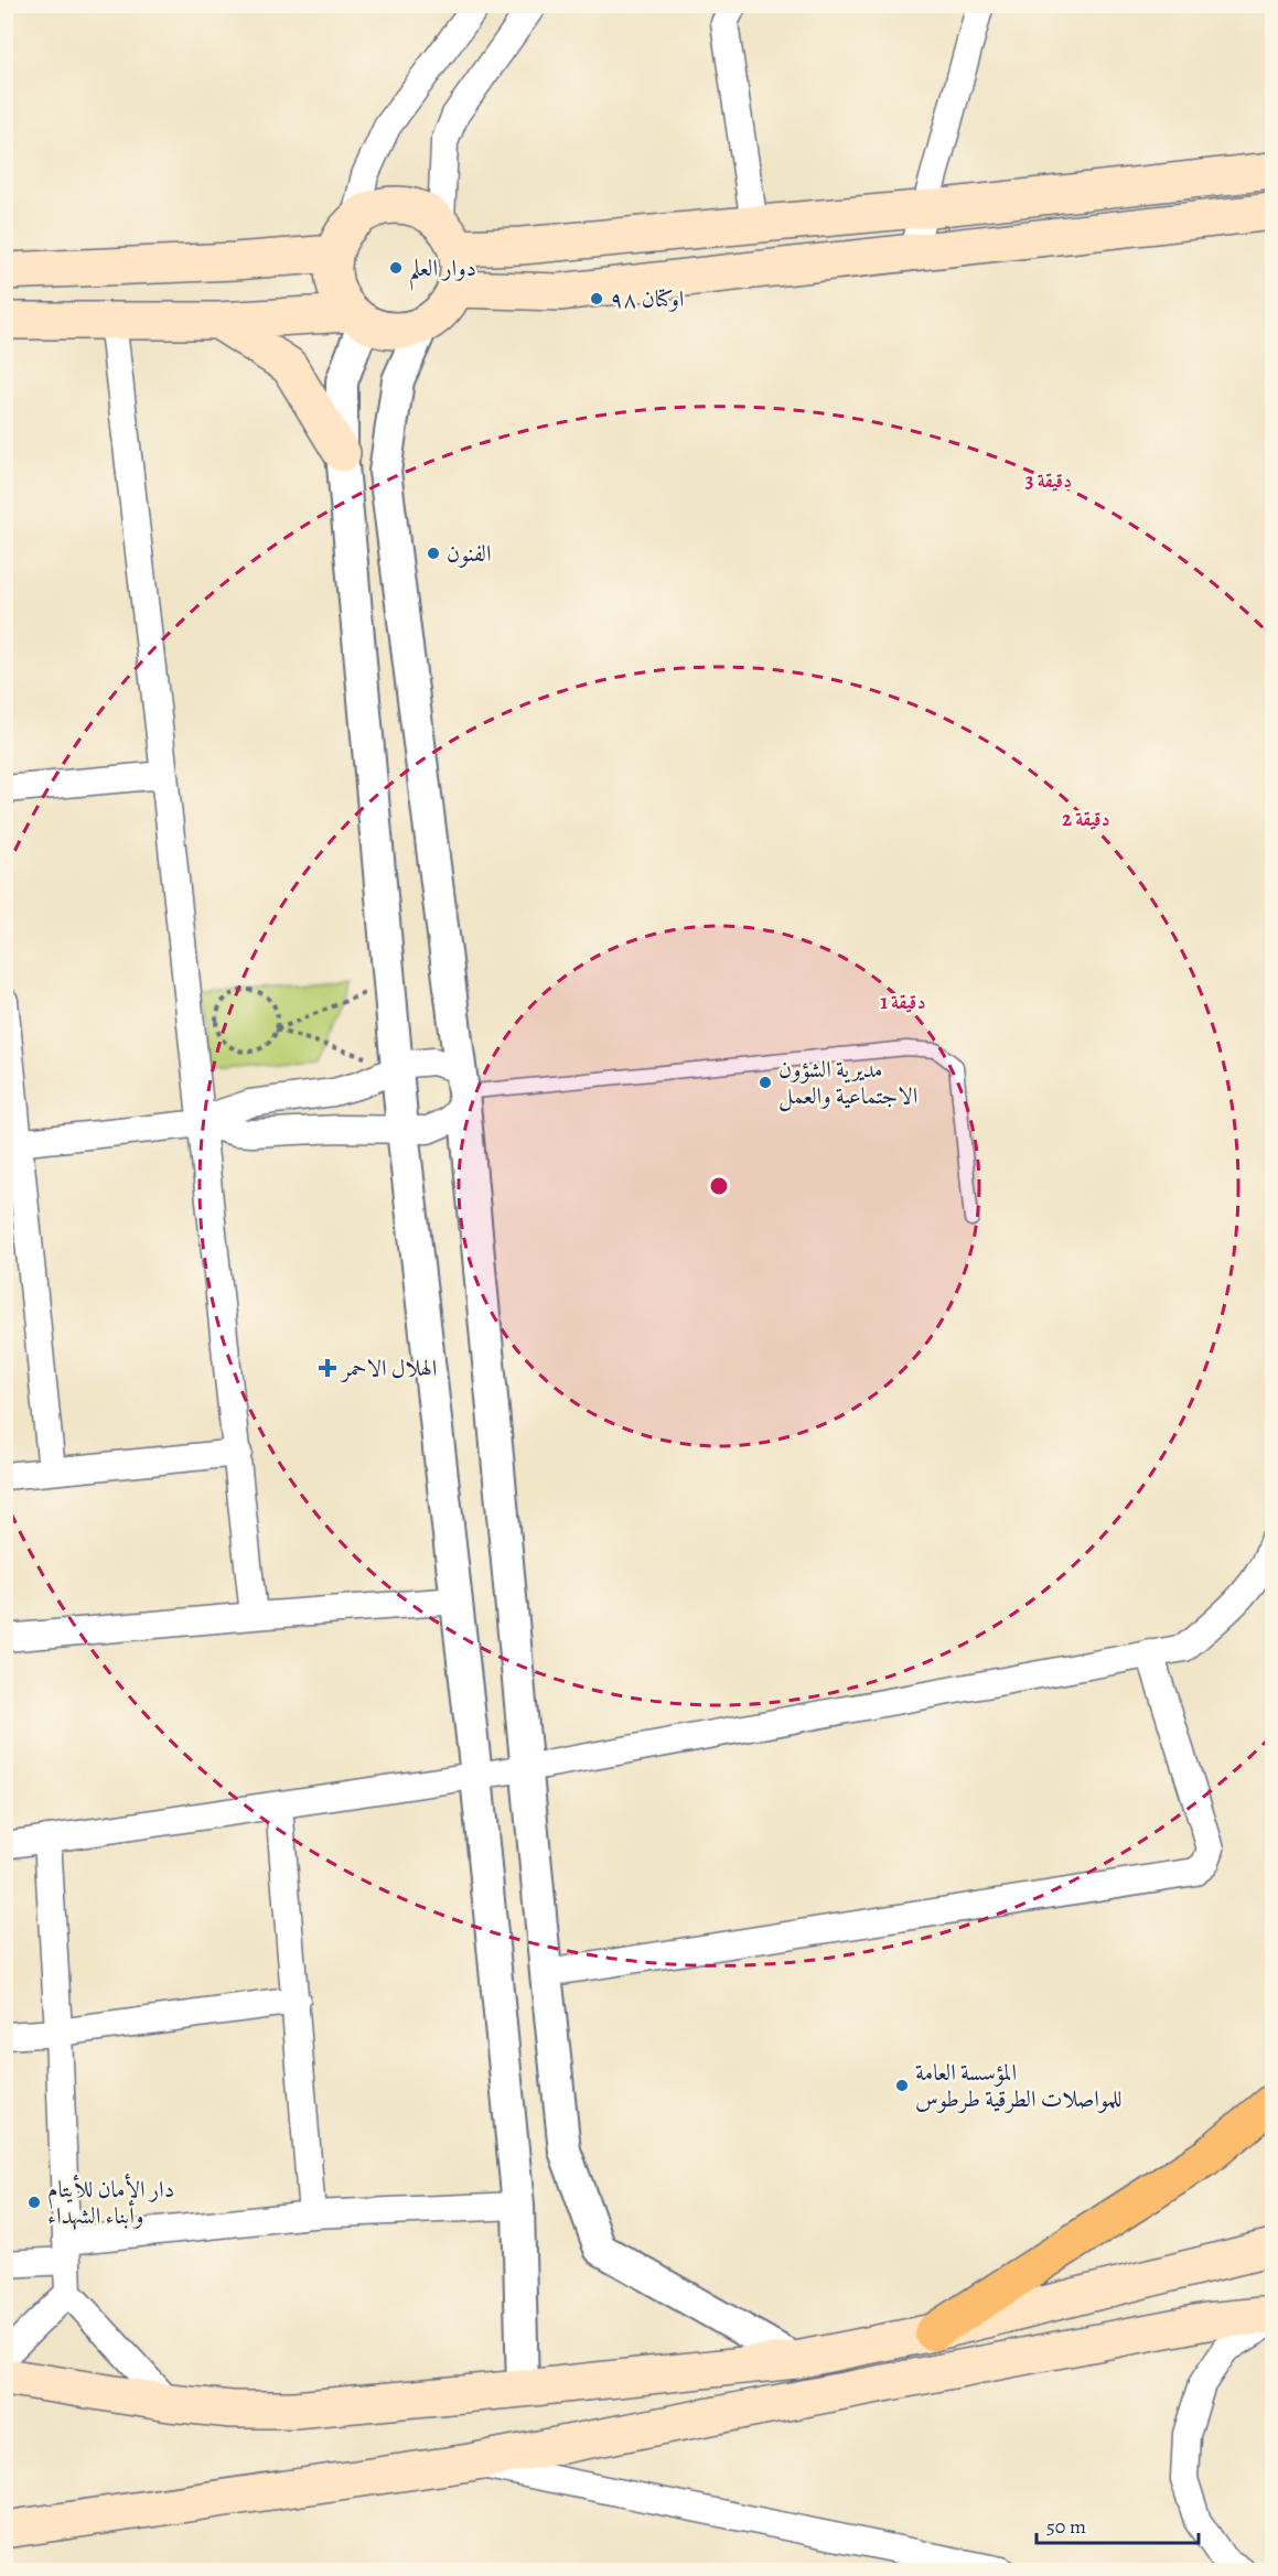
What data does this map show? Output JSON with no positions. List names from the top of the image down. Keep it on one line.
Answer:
{"places":{"other":["دوار العلم","اوكتان ٩٨","الفنون","مديرية الشؤون الاجتماعية والعمل","المؤسسة العامة للمواصلات الطرقية طرطوس","دار الأمان للأيتام وأبناء الشهداء"],"health":["الهلال الاحمر"]},"scale_bar":"50 m","rings":["3 دقيقة","2 دقيقة","1 دقيقة"]}
